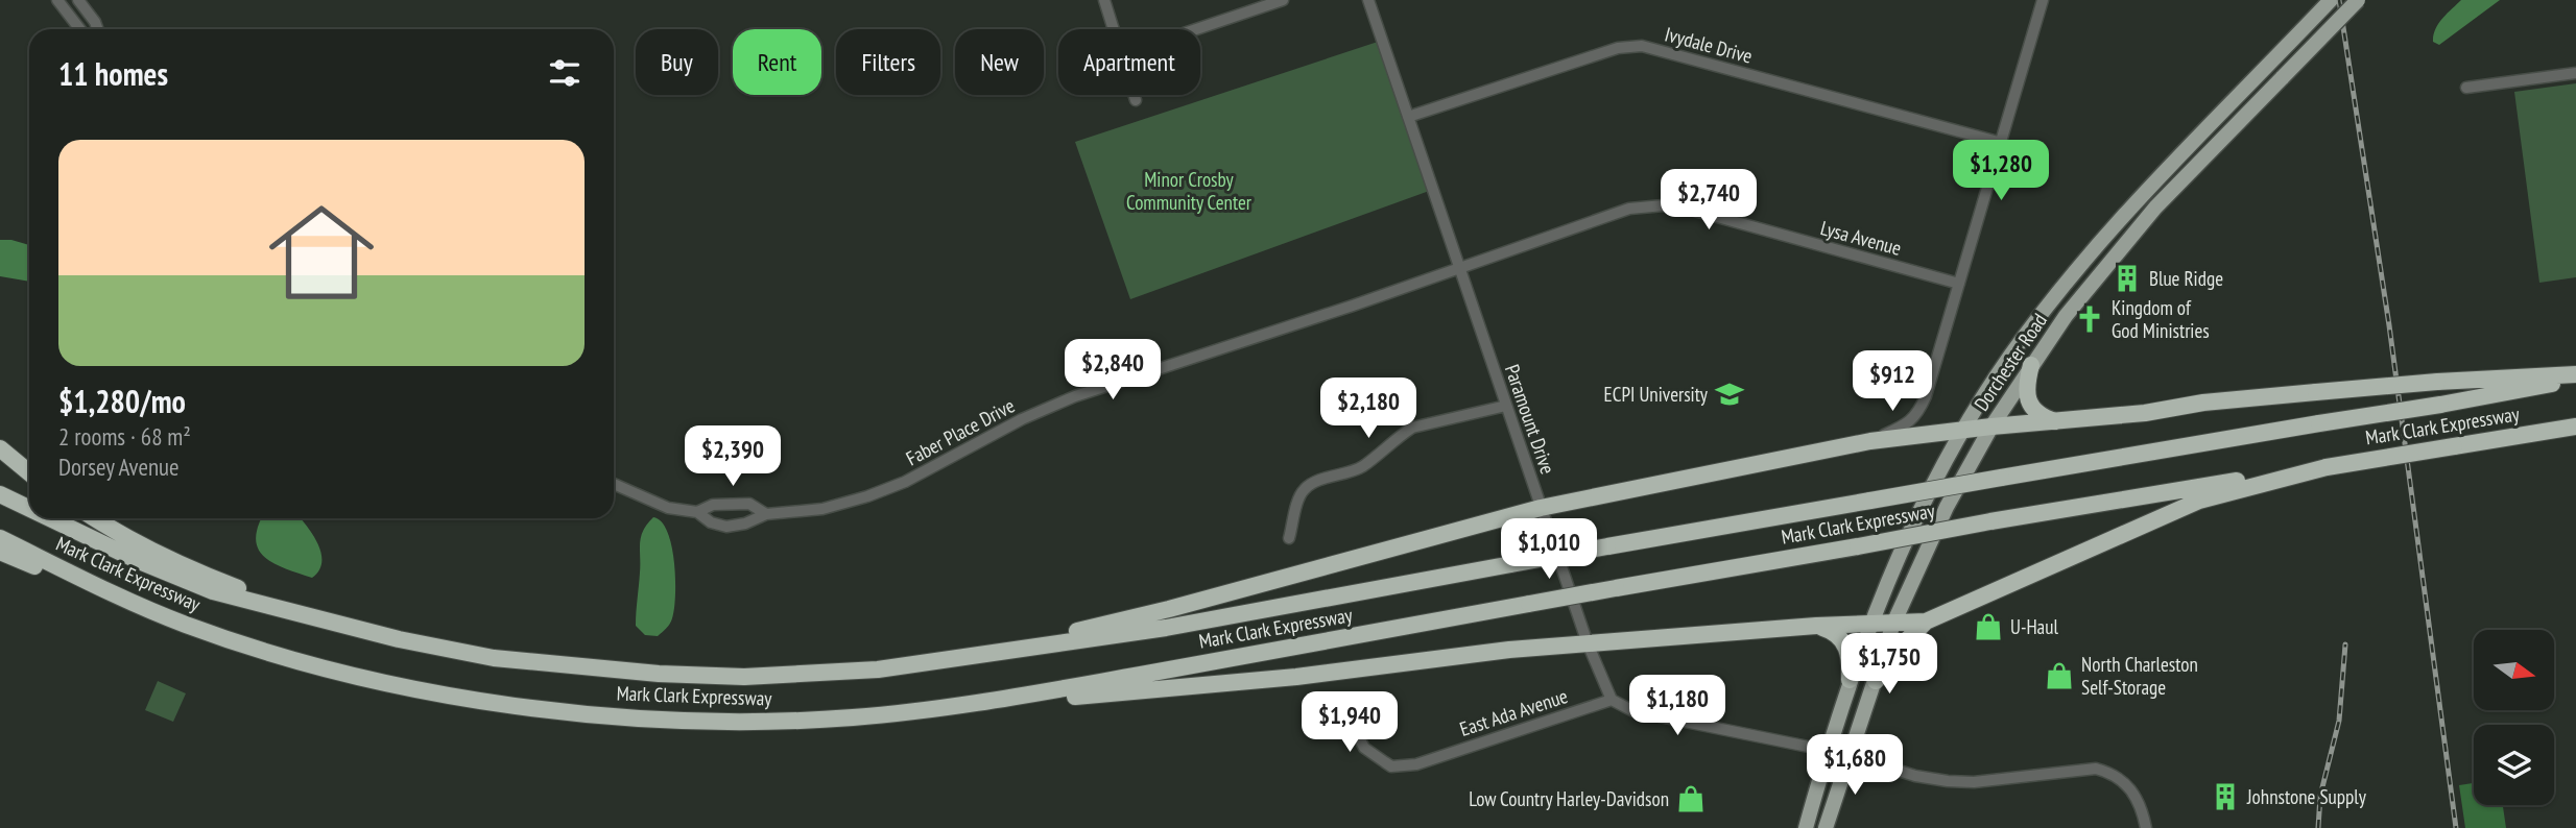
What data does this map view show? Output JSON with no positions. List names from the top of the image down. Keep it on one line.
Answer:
{"streets":{"highway":["Mark Clark Expressway"],"main road":["Dorchester Road"],"street":["Ivydale Drive","Lysa Avenue","Paramount Drive","Faber Place Drive","East Ada Avenue"]},"crossings":[["Ivydale Drive","Paramount Drive"],["Lysa Avenue","Paramount Drive"],["Lysa Avenue","Faber Place Drive"],["Paramount Drive","Faber Place Drive"],["Paramount Drive","East Ada Avenue"]],"parks":["Minor Crosby Community Center"],"places":{"building":["Blue Ridge","Johnstone Supply"],"church":["Kingdom of God Ministries"],"school or university":["ECPI University"],"shop":["U-Haul","North Charleston Self-Storage","Low Country Harley-Davidson"]},"north":"right","page":{"chip":["Buy","Rent","Filters","New","Apartment"],"heading":"11 homes","list":[{"name":"$1,280/mo","note":"2 rooms · 68 m² · Dorsey Avenue"}],"price":["$1,280","$2,740","$2,840","$912","$2,180","$2,390","$1,010","$1,750","$1,180","$1,940","$1,680"]}}
